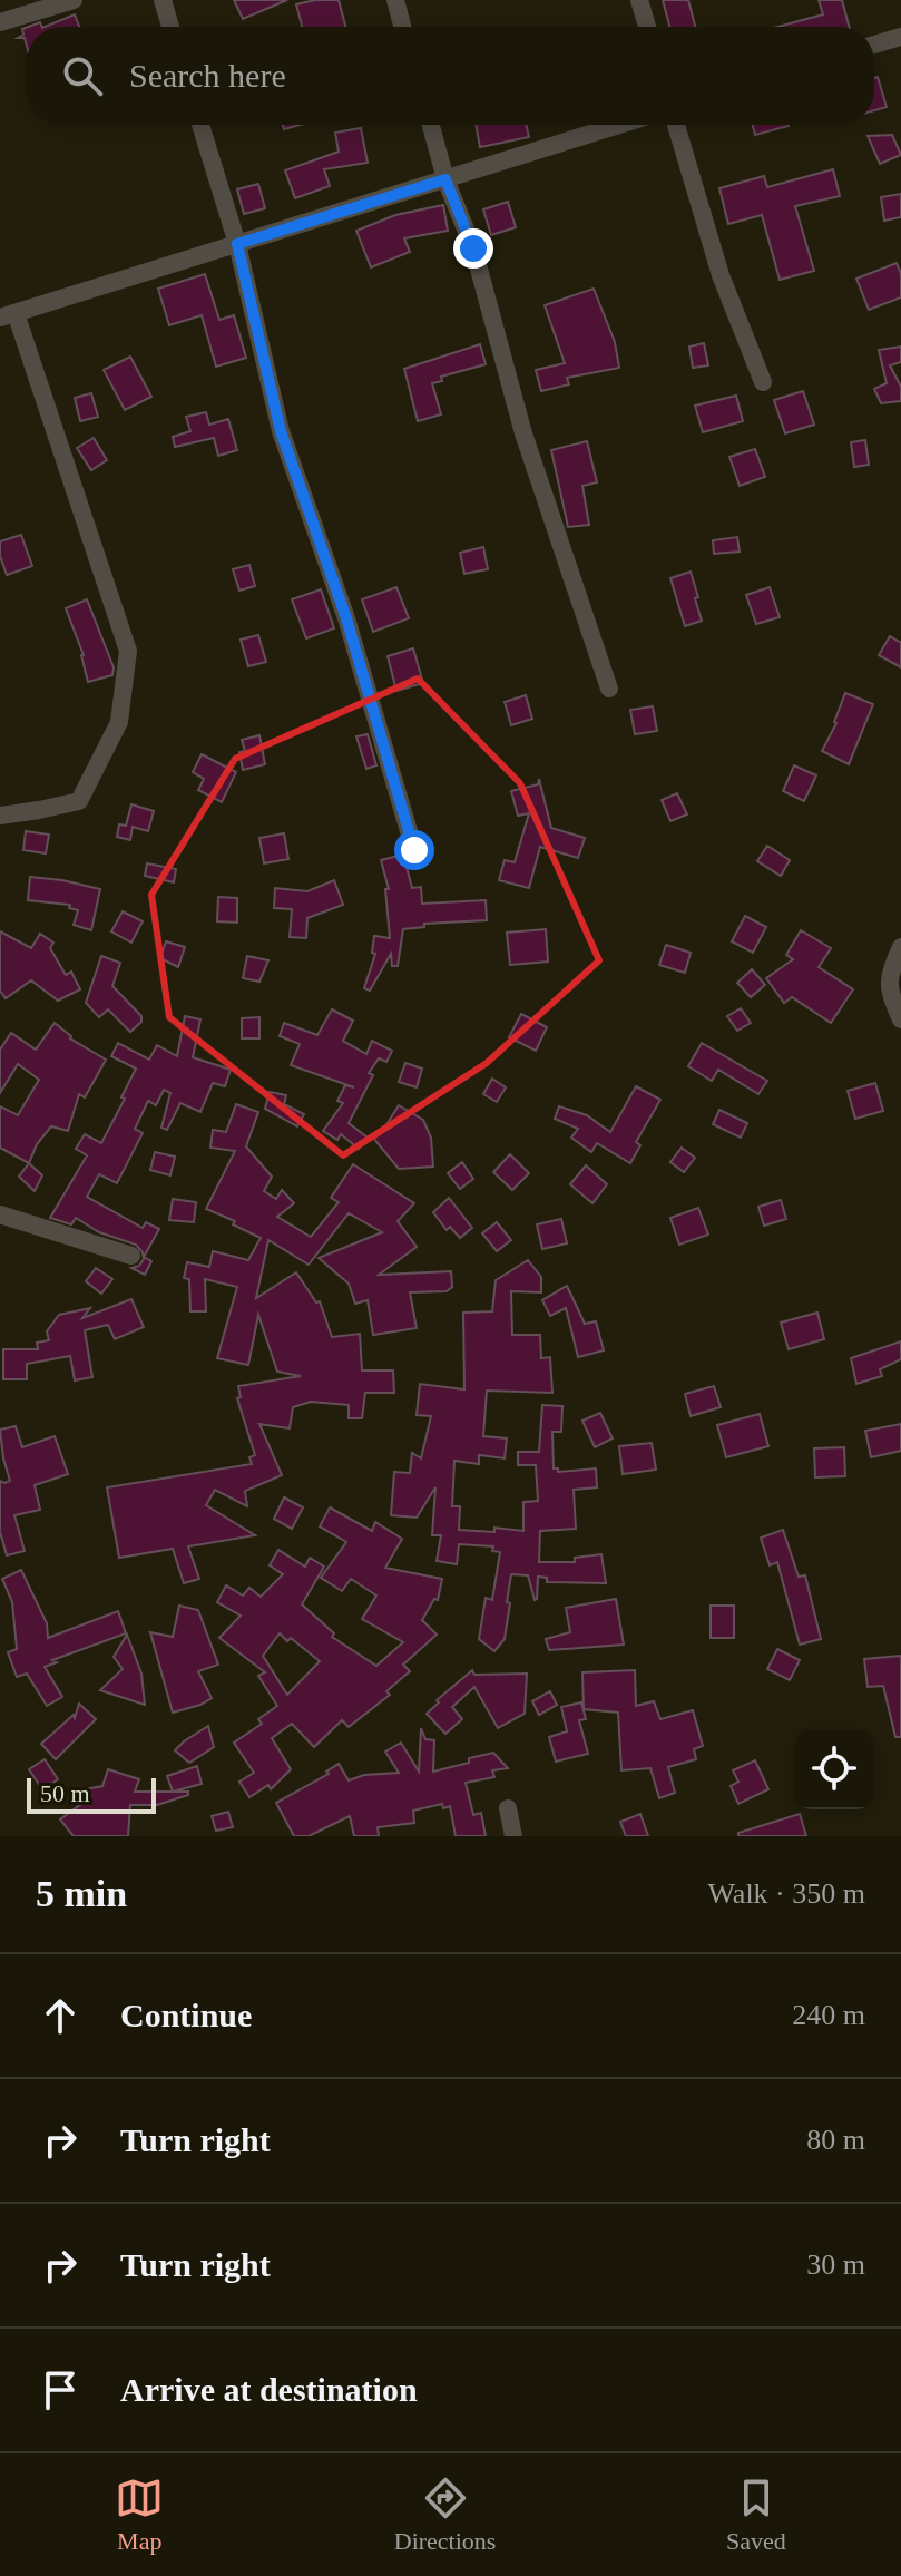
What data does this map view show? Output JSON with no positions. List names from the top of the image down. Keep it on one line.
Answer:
{"scale_bar":"50 m","page":{"search":"Search here","scale":"50 m","heading":["5 min","Walk · 350 m"],"list":[["Continue","240 m"],["Turn right","80 m"],["Turn right","30 m"],"Arrive at destination"],"nav":["Map","Directions","Saved"]}}
